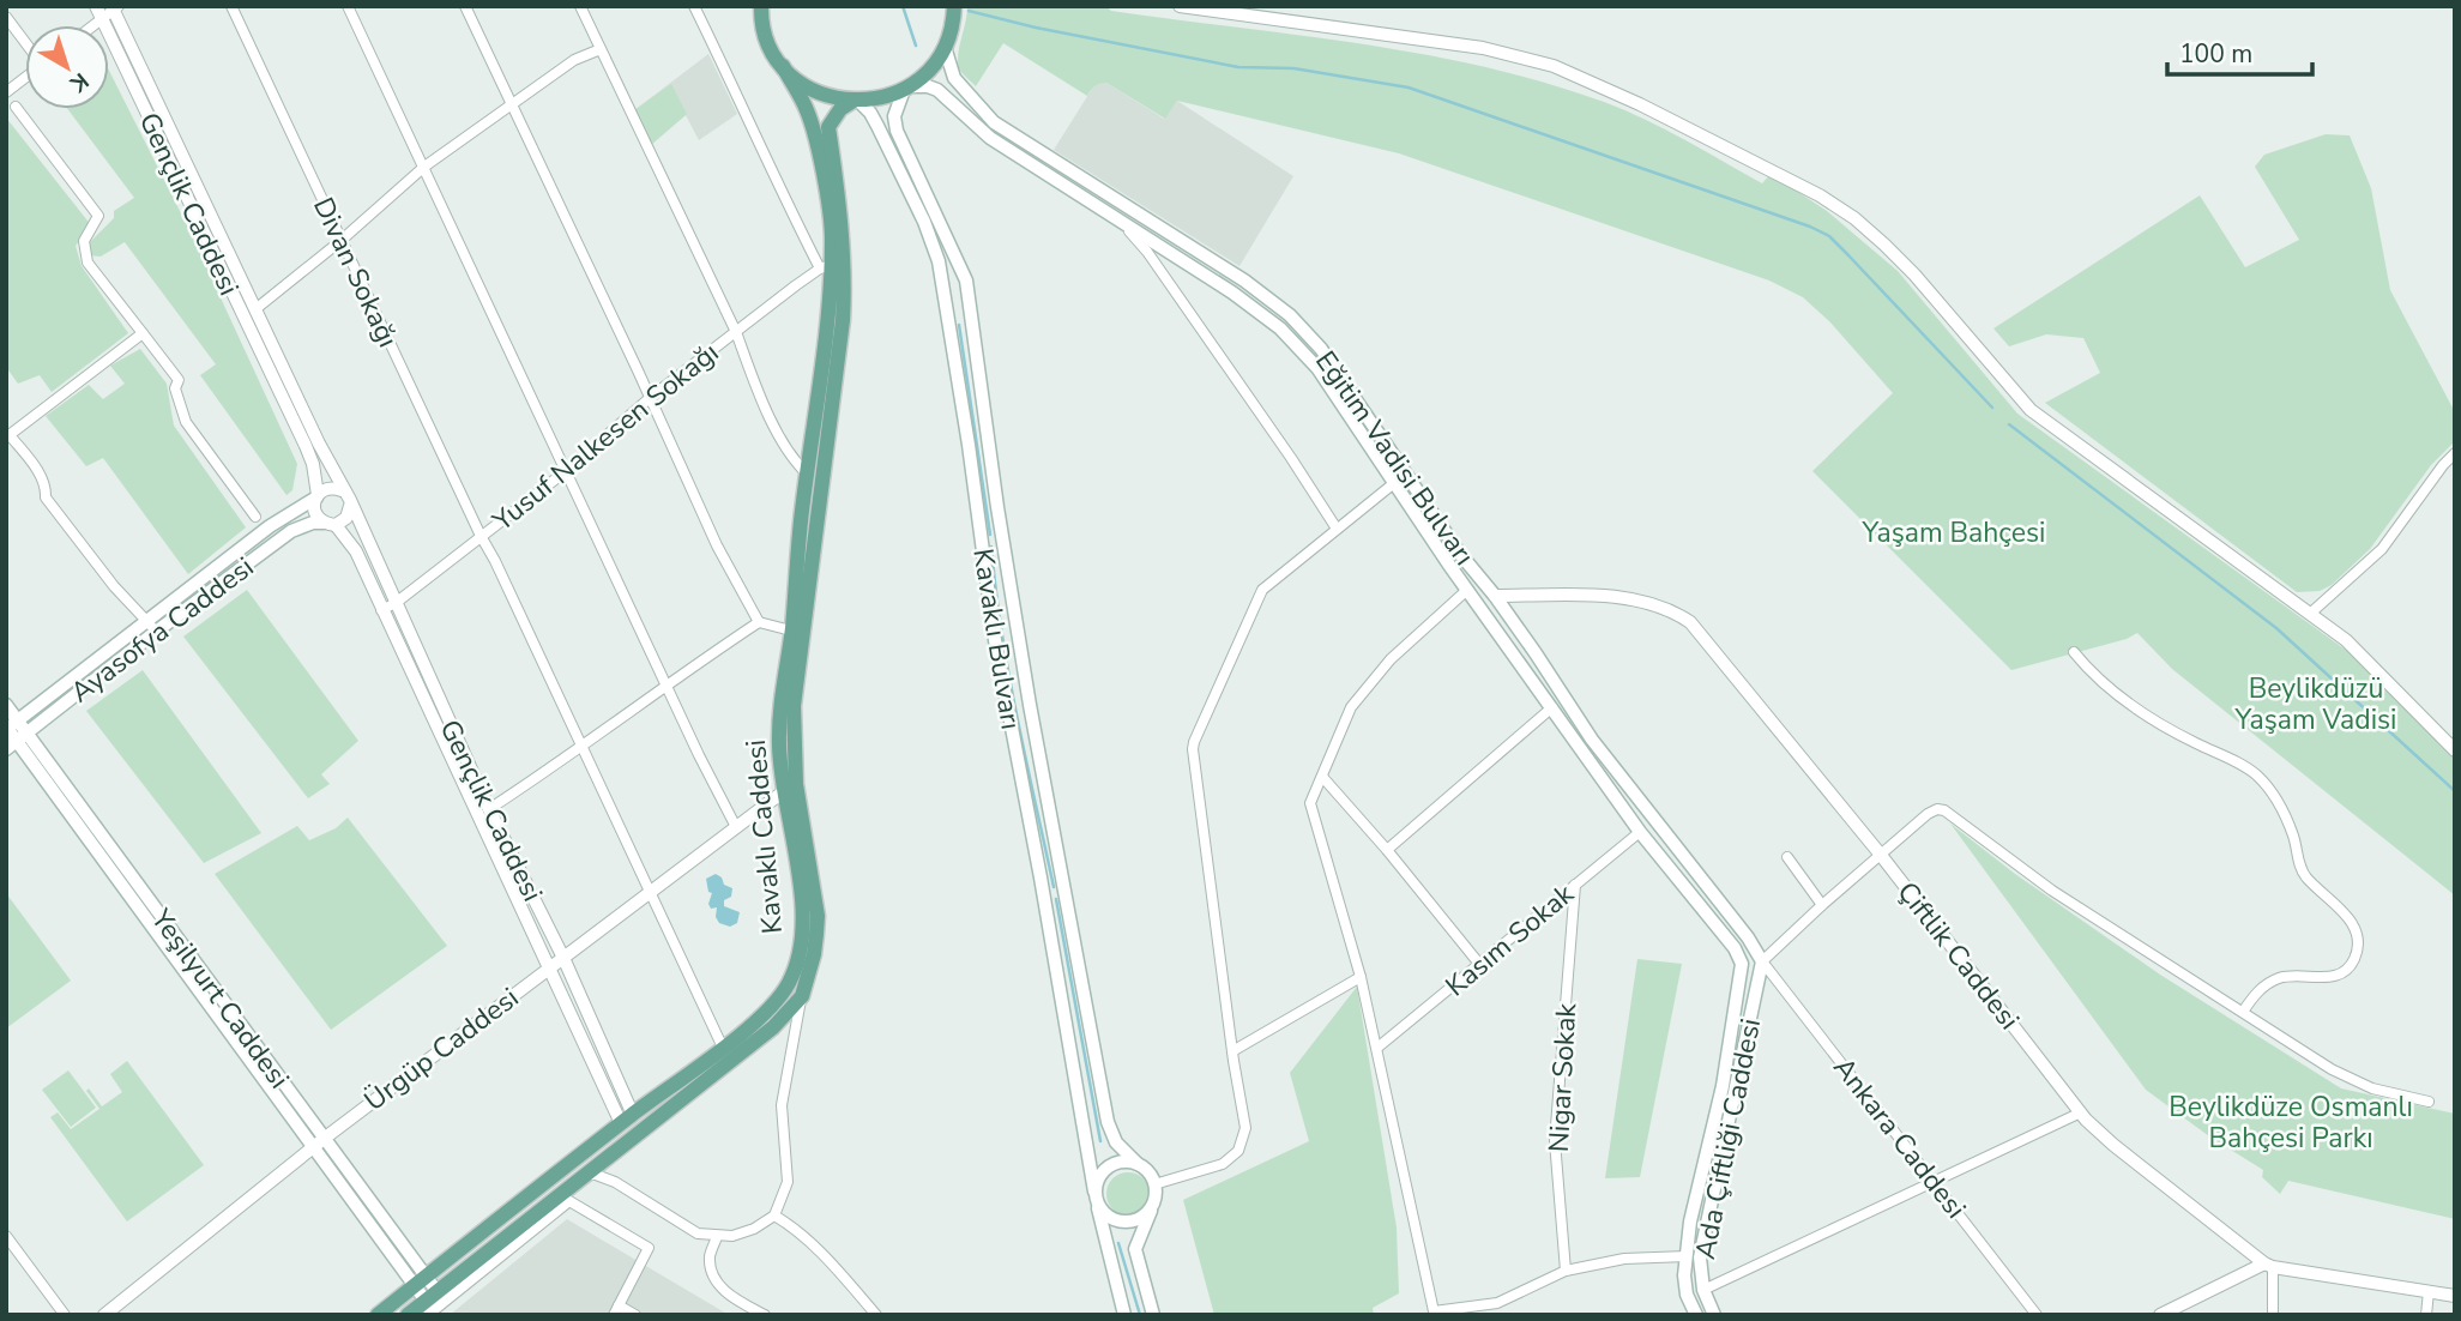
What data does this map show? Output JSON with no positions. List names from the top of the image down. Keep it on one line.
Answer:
{"streets":{"main road":["Eğitim Vadisi Bulvarı","Ayasofya Caddesi","Kavaklı Bulvarı","Kavaklı Caddesi","Yeşilyurt Caddesi","Ada Çiftliği Caddesi"],"street":["Gençlik Caddesi","Divan Sokağı","Yusuf Nalkesen Sokağı","Kasım Sokak","Çiftlik Caddesi","Ürgüp Caddesi","Nigar Sokak","Ankara Caddesi"]},"crossings":[["Gençlik Caddesi","Yusuf Nalkesen Sokağı"],["Gençlik Caddesi","Ayasofya Caddesi"],["Gençlik Caddesi","Kavaklı Caddesi"],["Gençlik Caddesi","Ürgüp Caddesi"],["Divan Sokağı","Yusuf Nalkesen Sokağı"],["Divan Sokağı","Kavaklı Caddesi"],["Divan Sokağı","Ürgüp Caddesi"],["Yusuf Nalkesen Sokağı","Kavaklı Caddesi"],["Eğitim Vadisi Bulvarı","Kavaklı Bulvarı"],["Eğitim Vadisi Bulvarı","Kasım Sokak"],["Eğitim Vadisi Bulvarı","Çiftlik Caddesi"],["Eğitim Vadisi Bulvarı","Ankara Caddesi"],["Eğitim Vadisi Bulvarı","Ada Çiftliği Caddesi"],["Ayasofya Caddesi","Yeşilyurt Caddesi"],["Kavaklı Bulvarı","Kavaklı Caddesi"],["Kavaklı Caddesi","Yeşilyurt Caddesi"],["Kavaklı Caddesi","Ürgüp Caddesi"],["Kasım Sokak","Nigar Sokak"],["Yeşilyurt Caddesi","Ürgüp Caddesi"],["Ankara Caddesi","Ada Çiftliği Caddesi"]],"parks":["Yaşam Bahçesi","Beylikdüzü Yaşam Vadisi","Beylikdüze Osmanlı Bahçesi Parkı"],"scale_bar":"100 m","north":"bottom right"}
